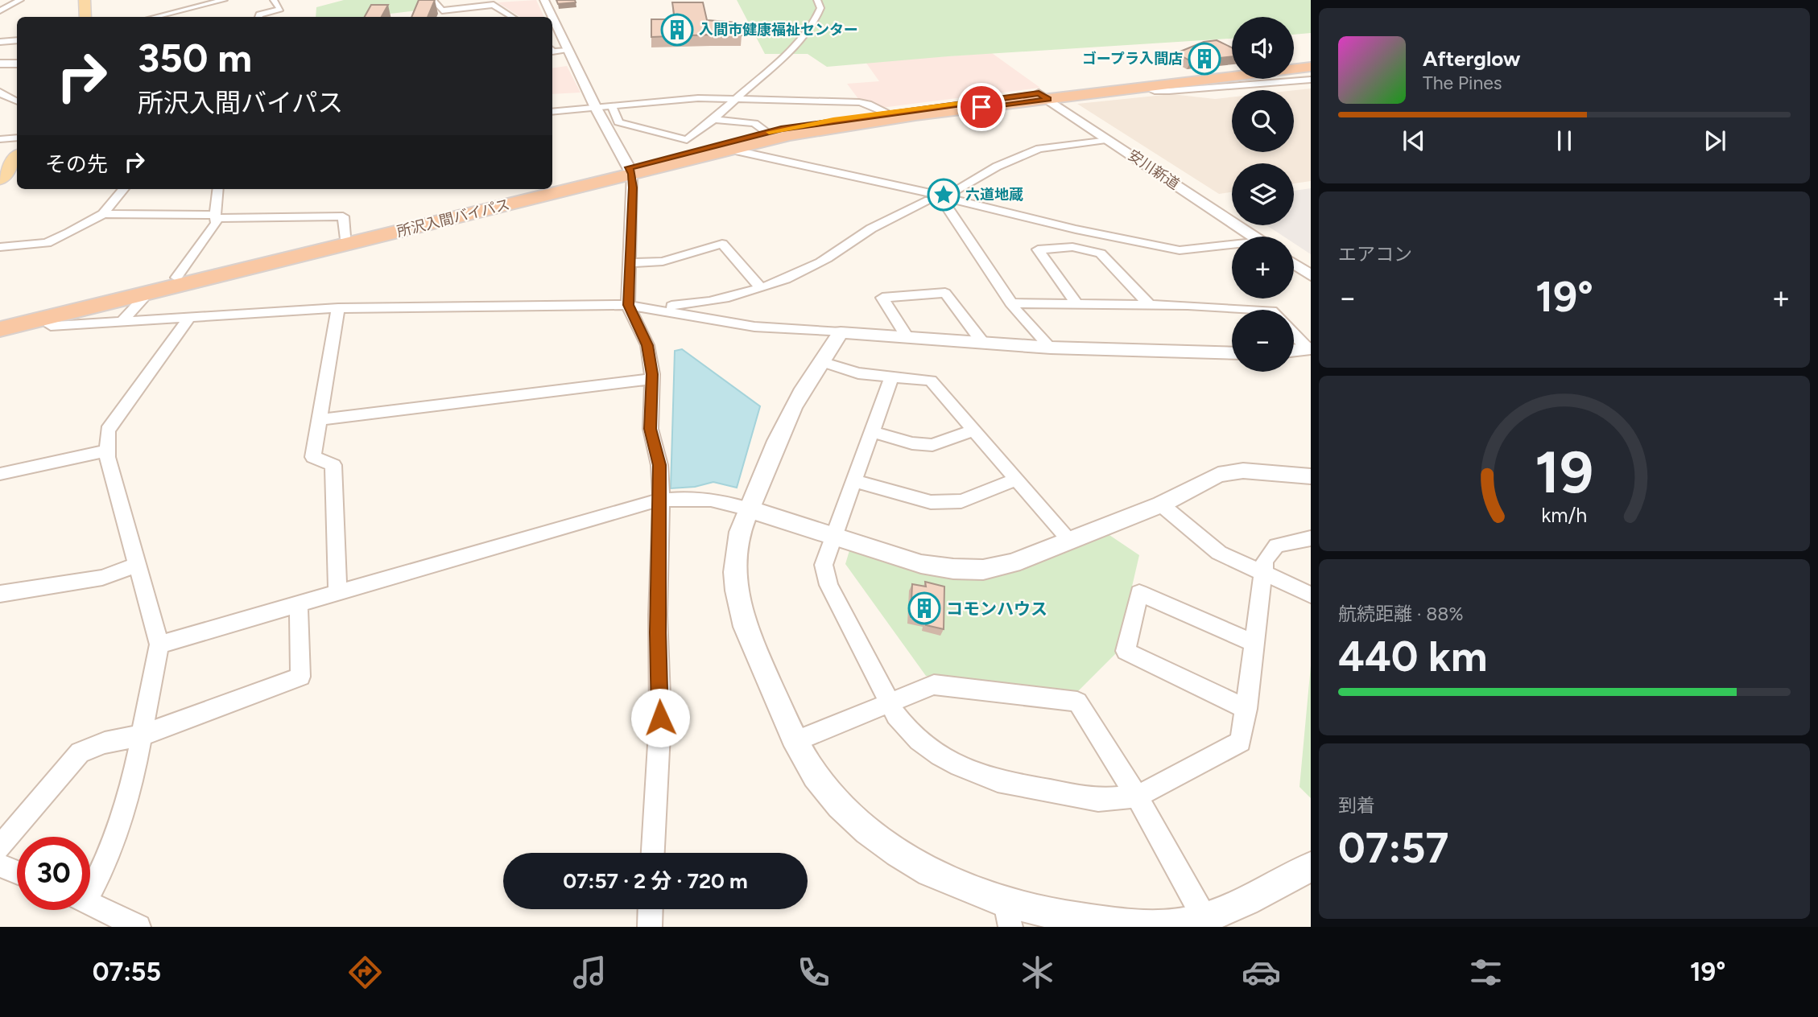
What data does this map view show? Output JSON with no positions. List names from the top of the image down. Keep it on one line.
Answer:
{"streets":{"highway":["所沢入間バイパス"],"street":["安川新道"]},"crossings":[["安川新道","所沢入間バイパス"]],"places":{"building":["入間市健康福祉センター","ゴープラ入間店","コモンハウス"],"place":["六道地蔵"]},"page":{"map_buttons":["+","−"],"turn":["350 m","所沢入間バイパス"],"song":["Afterglow","The Pines"],"then":"その先","tile":["エアコン",["航続距離 · 88%","440 km"],["到着","07:57"]],"heat":["−","19°","+"],"limit":"30","trip":"07:57 · 2 分 · 720 m","tabs":["07:55","19°"],"gauge":["19","km/h"]}}
